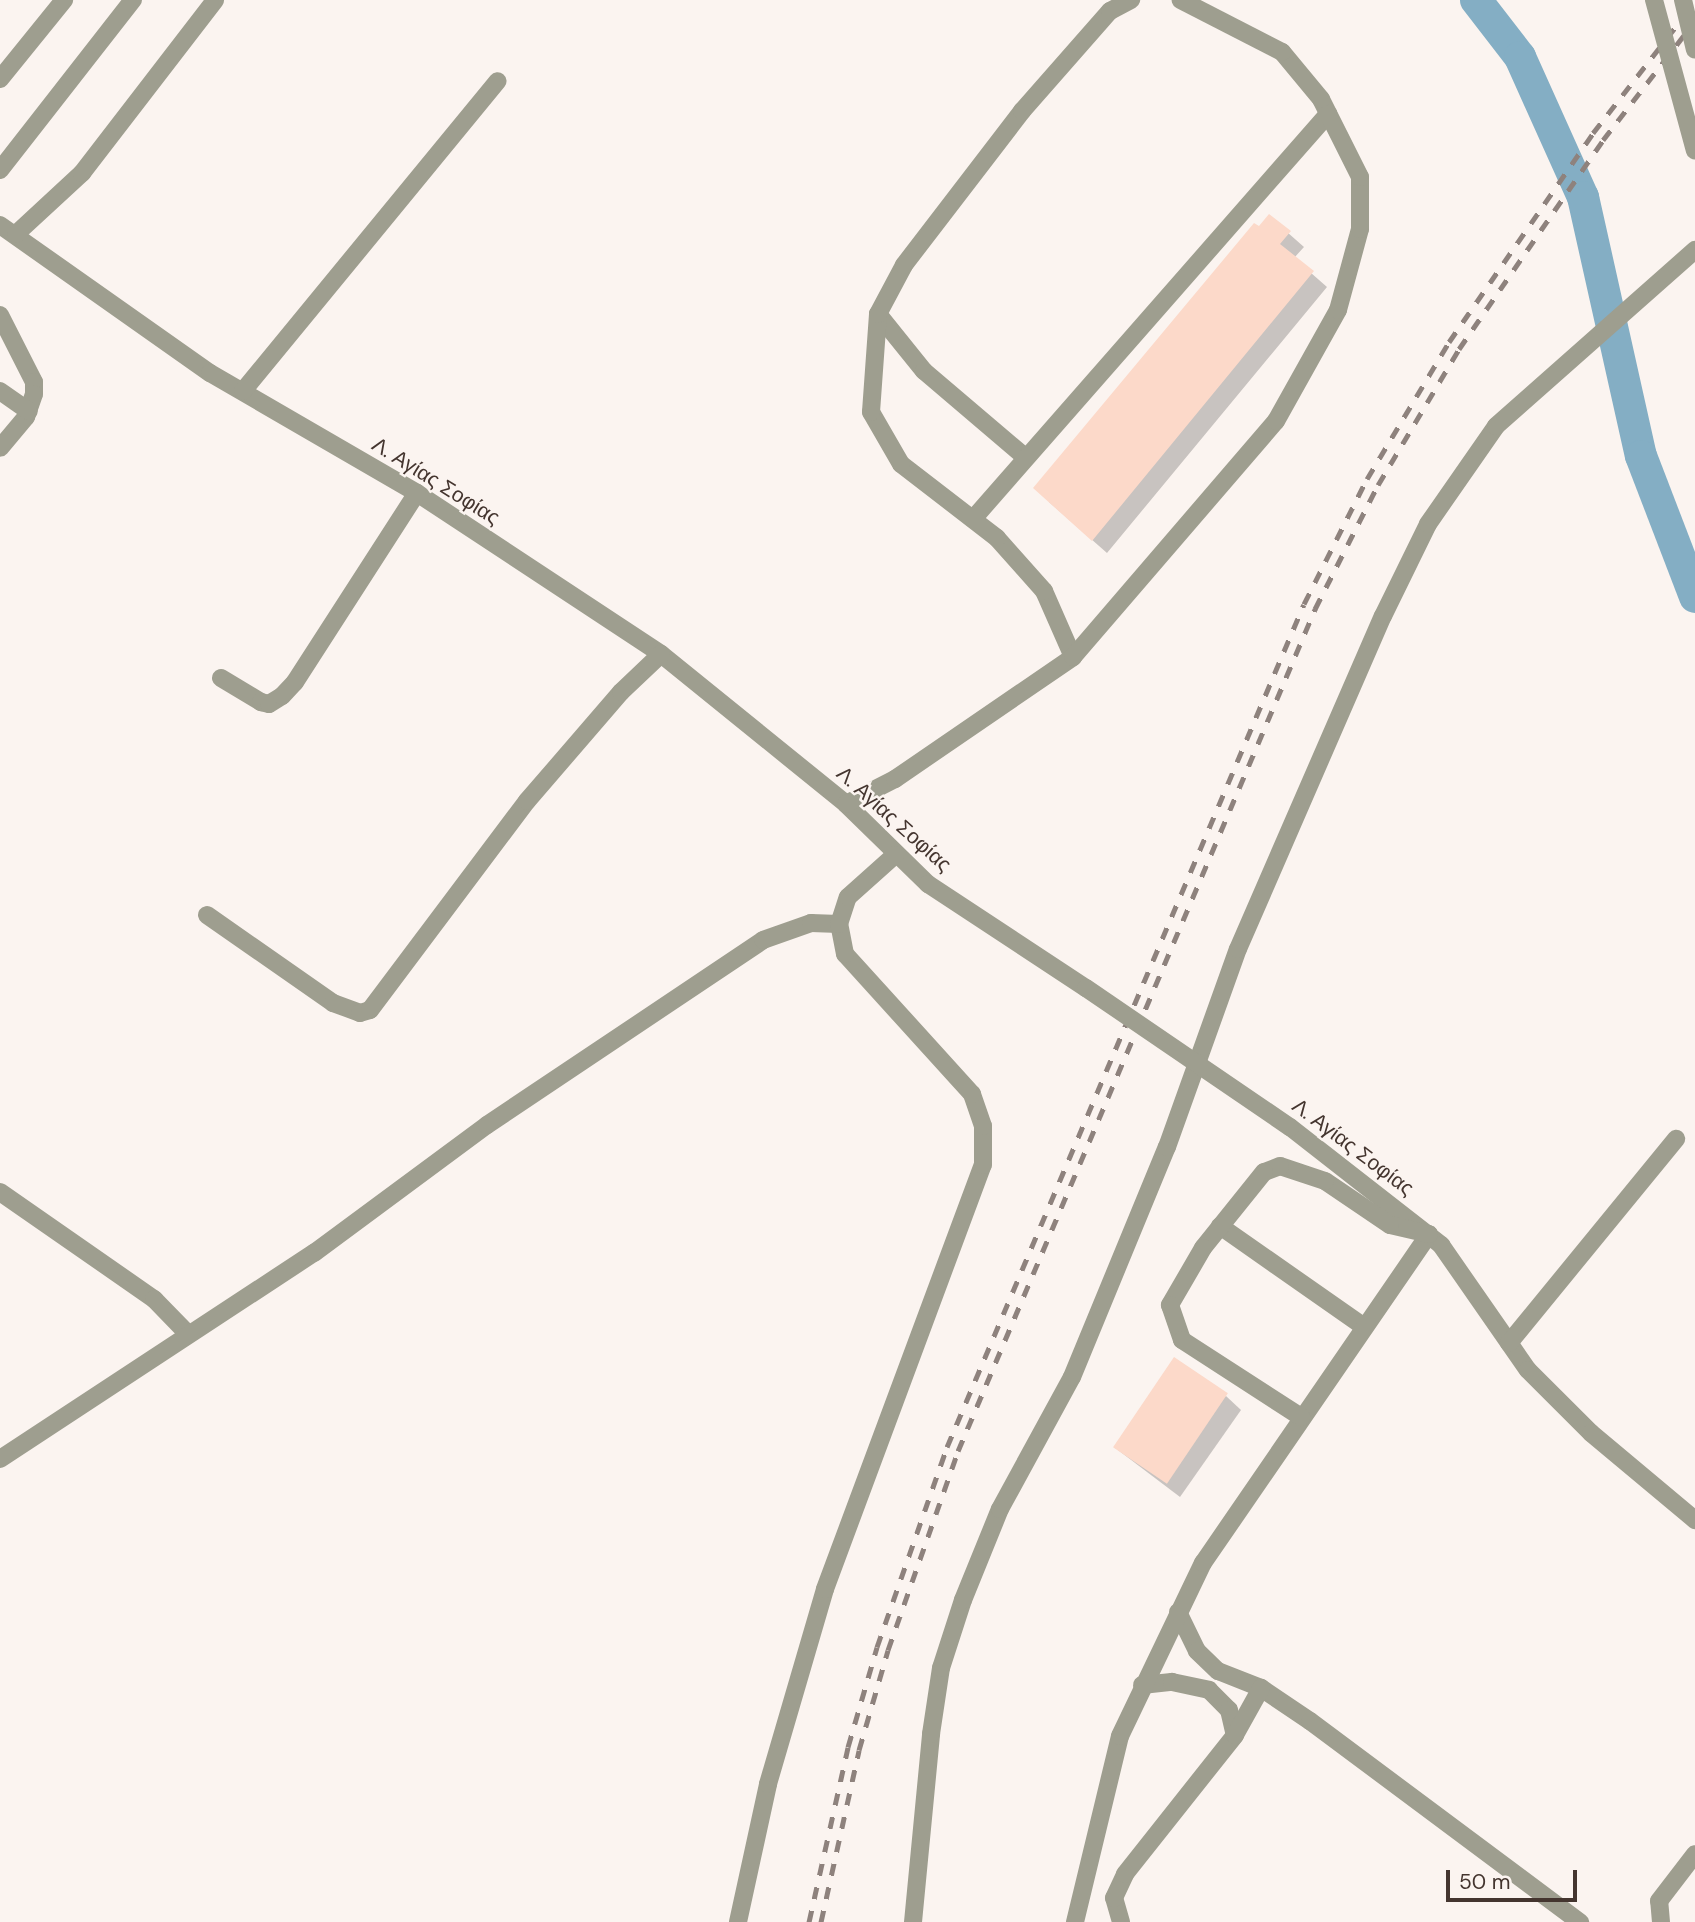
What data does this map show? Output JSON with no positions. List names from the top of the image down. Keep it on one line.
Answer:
{"streets":{"street":["Λ. Αγίας Σοφίας"]},"scale_bar":"50 m"}
